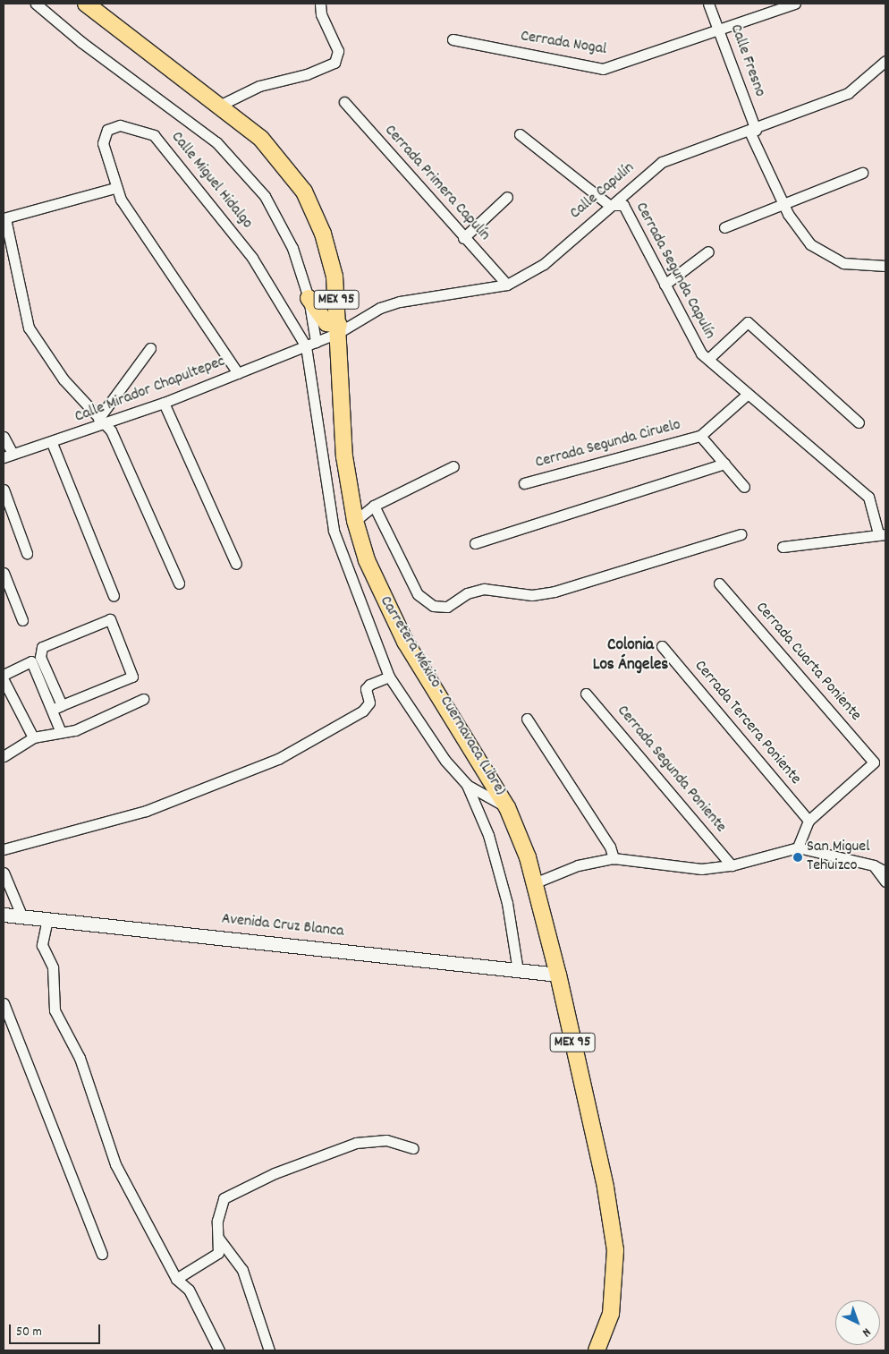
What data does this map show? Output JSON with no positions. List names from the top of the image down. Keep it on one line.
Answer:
{"streets":{"main road":["MEX 95","Carretera México - Cuernavaca (Libre)","Avenida Cruz Blanca"],"street":["Cerrada Nogal","Calle Fresno","Calle Miguel Hidalgo","Cerrada Primera Capulín","Calle Capulín","Cerrada Segunda Capulín","Calle Mirador Chapultepec","Cerrada Segunda Ciruelo","Cerrada Cuarta Poniente","Cerrada Tercera Poniente","Cerrada Segunda Poniente"]},"crossings":[["Cerrada Nogal","Calle Fresno"],["Calle Fresno","Calle Capulín"],["Calle Miguel Hidalgo","Calle Mirador Chapultepec"],["Cerrada Primera Capulín","Calle Capulín"],["Calle Capulín","Cerrada Segunda Capulín"],["Calle Capulín","Calle Mirador Chapultepec"],["Calle Capulín","Carretera México - Cuernavaca (Libre)"],["Cerrada Cuarta Poniente","Cerrada Tercera Poniente"],["Carretera México - Cuernavaca (Libre)","Avenida Cruz Blanca"]],"districts":["Colonia Los Ángeles"],"places":["San Miguel Tehuizco"],"scale_bar":"50 m","north":"bottom right"}
